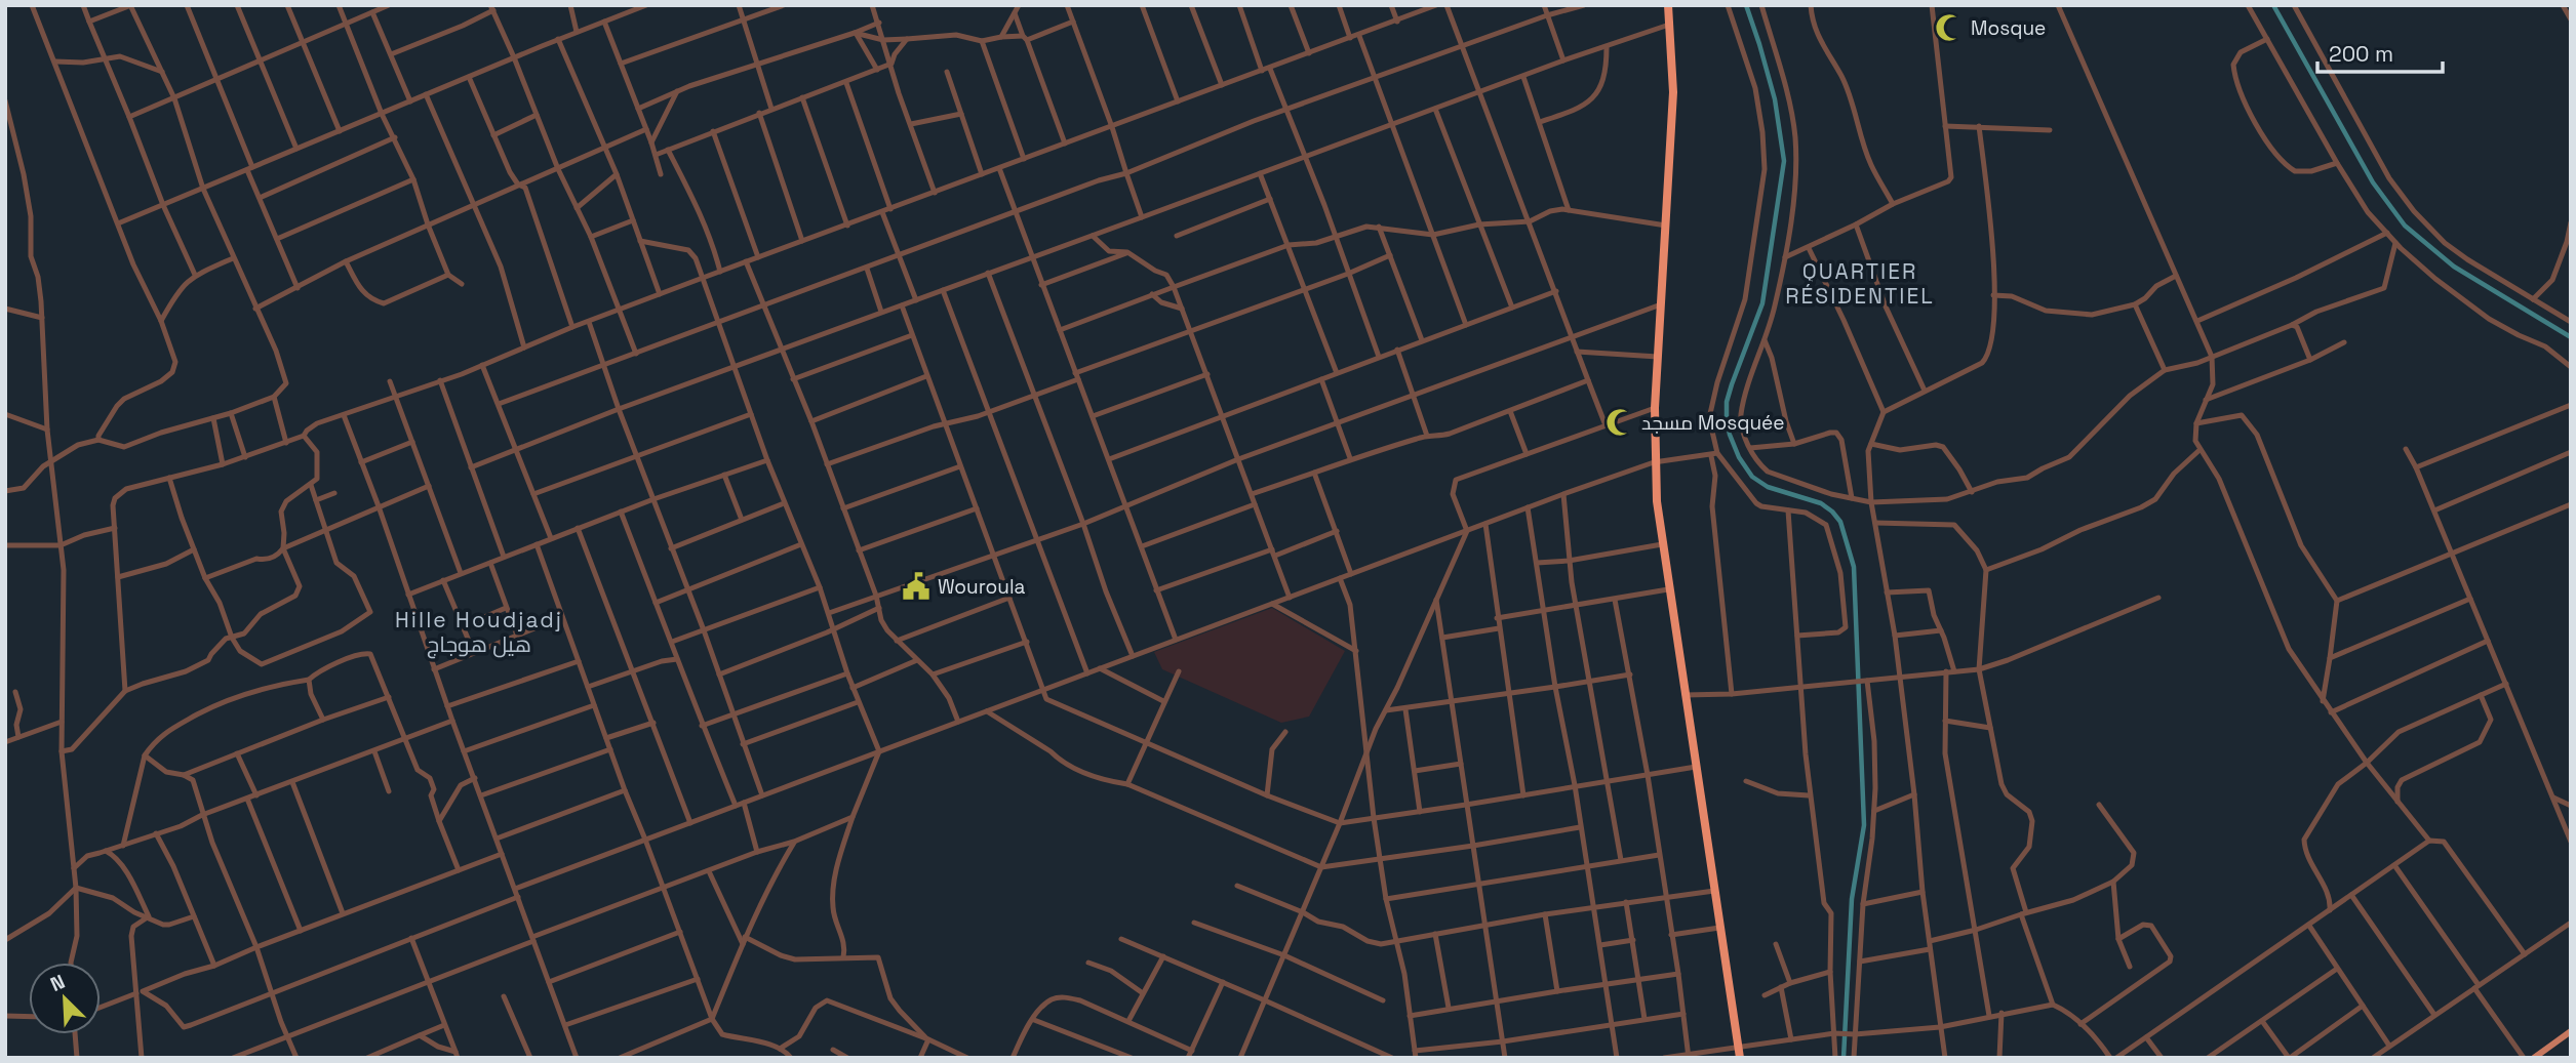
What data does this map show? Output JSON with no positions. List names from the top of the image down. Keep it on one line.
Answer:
{"districts":["QUARTIER RÉSIDENTIEL","Hille Houdjadj هيل هوجاج"],"places":{"mosque":["Mosque","مسجد Mosquée"],"public building":["Wouroula"]},"scale_bar":"200 m","north":"top left"}
